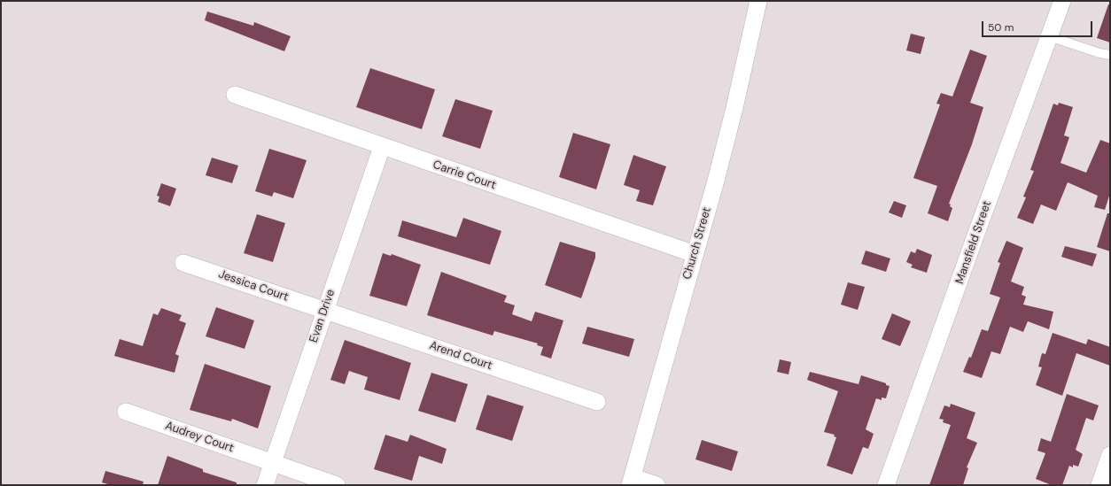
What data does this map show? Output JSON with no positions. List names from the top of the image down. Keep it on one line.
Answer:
{"streets":{"street":["Carrie Court","Mansfield Street","Church Street","Jessica Court","Evan Drive","Arend Court","Audrey Court"]},"crossings":[["Carrie Court","Church Street"],["Carrie Court","Evan Drive"],["Jessica Court","Evan Drive"],["Jessica Court","Arend Court"],["Evan Drive","Arend Court"],["Evan Drive","Audrey Court"]],"scale_bar":"50 m"}
